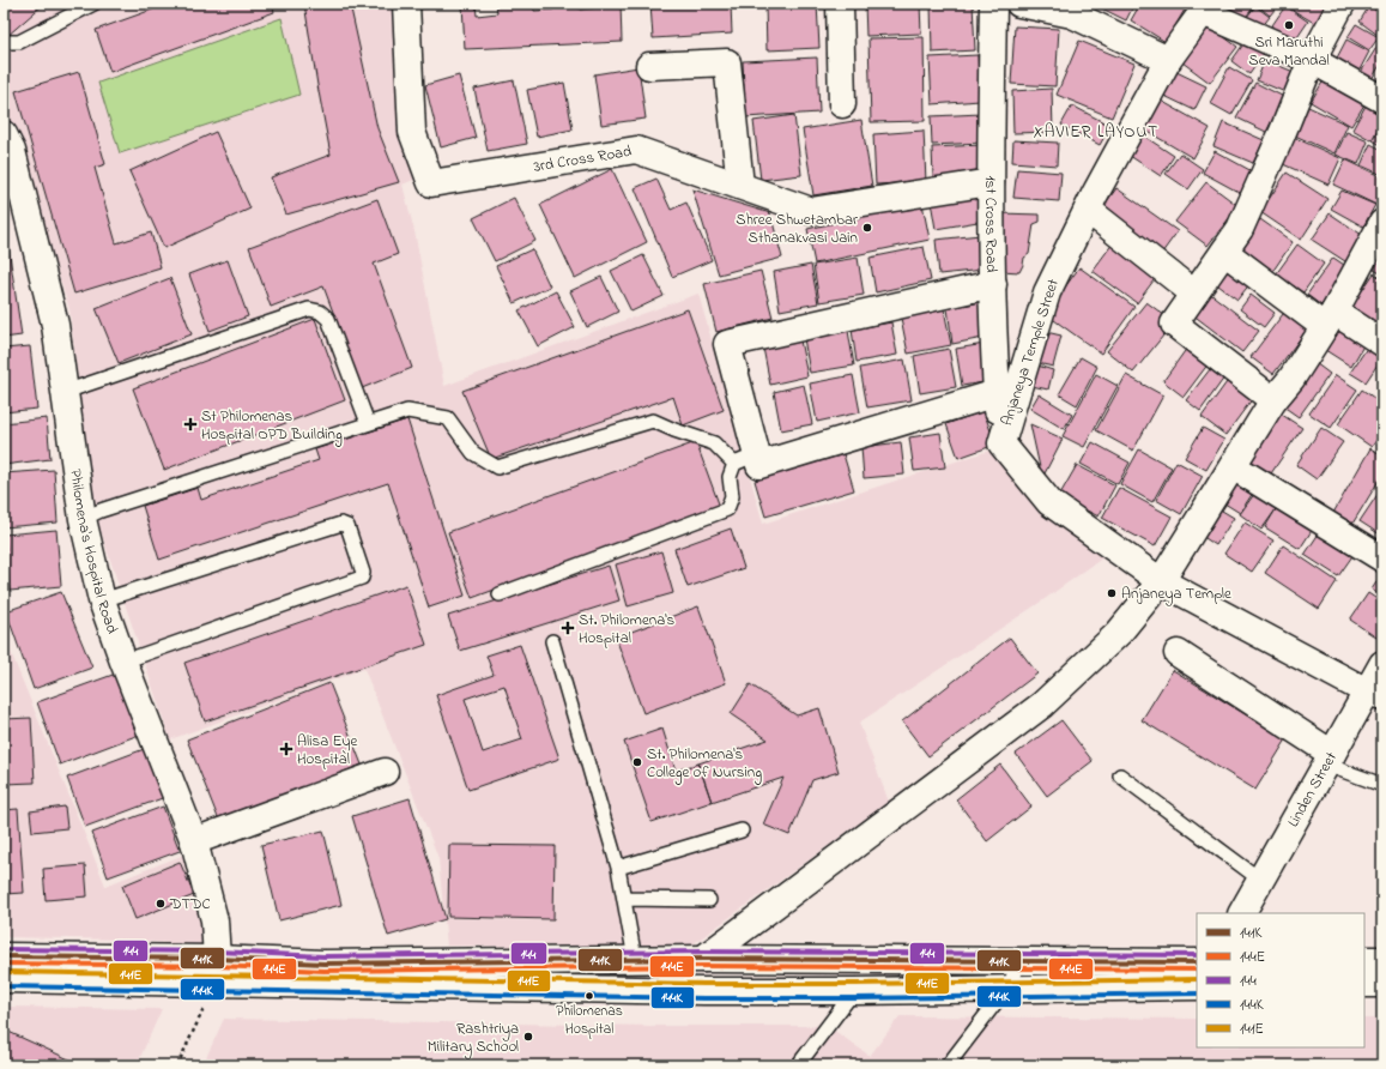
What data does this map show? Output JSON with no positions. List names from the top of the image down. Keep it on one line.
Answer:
{"streets":{"street":["3rd Cross Road","1st Cross Road","Anjaneya Temple Street","Philomena's Hospital Road","Linden Street"]},"crossings":[["3rd Cross Road","1st Cross Road"],["1st Cross Road","Anjaneya Temple Street"],["Anjaneya Temple Street","Linden Street"]],"districts":["XAVIER LAYOUT"],"places":{"other":["Sri Maruthi Seva Mandal","Shree Shwetambar Sthanakvasi Jain","Anjaneya Temple","St. Philomena's College of Nursing","DTDC","Philomenas Hospital","Rashtriya Military School"],"health":["St Philomenas Hospital OPD Building","St. Philomena's Hospital","Alisa Eye Hospital"]},"lines":["transit line 144","transit line 141K","transit line 144E","transit line 141E","transit line 144K"],"legend":["141K","144E","144","144K","141E"]}
